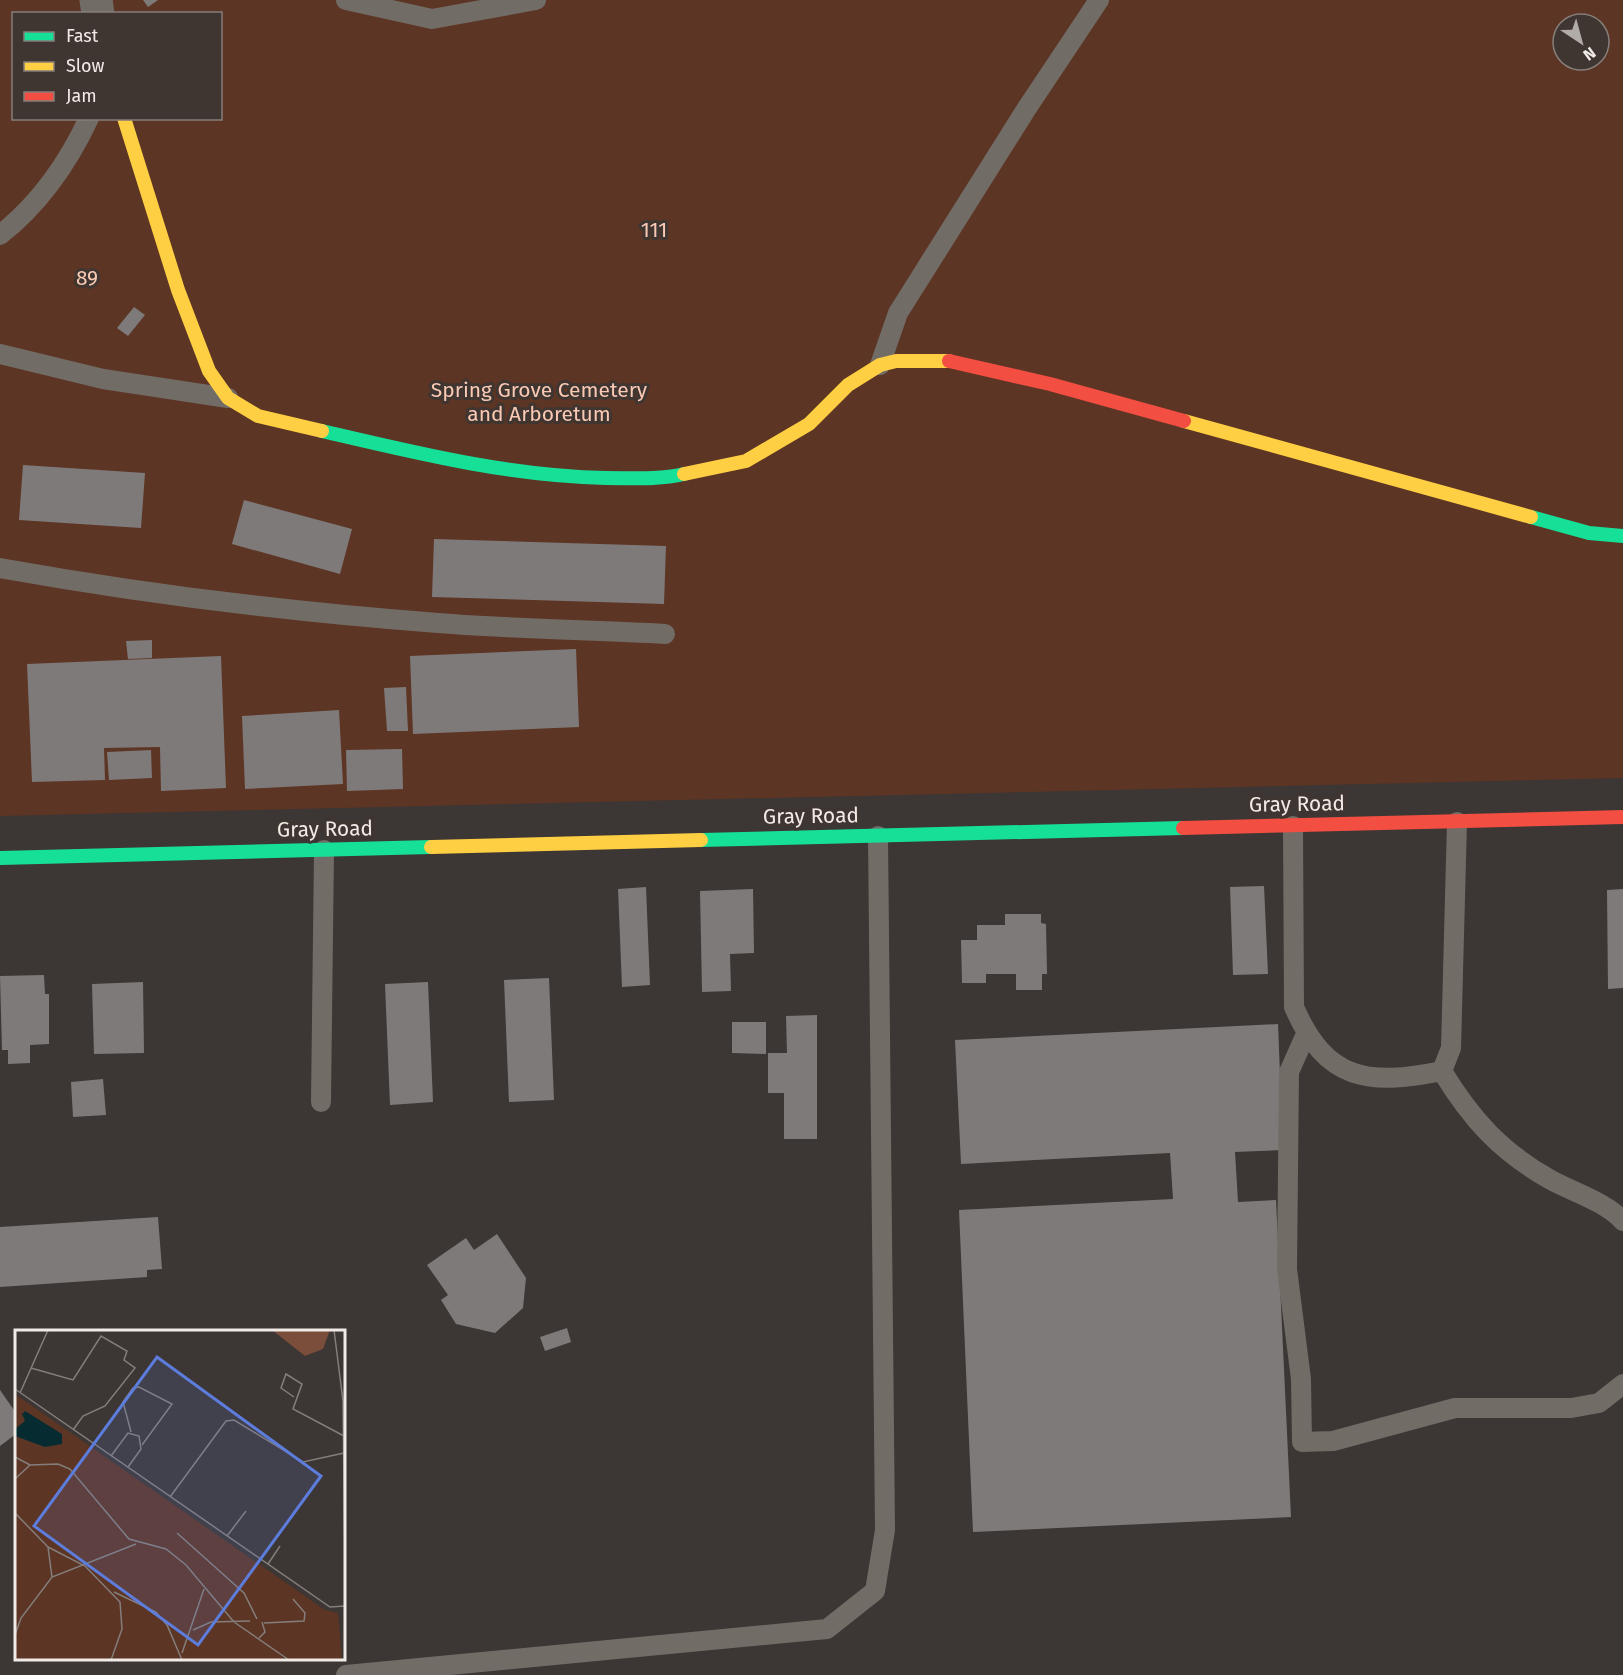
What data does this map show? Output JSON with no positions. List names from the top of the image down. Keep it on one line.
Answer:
{"streets":{"street":["Gray Road"]},"parks":["111","89","Spring Grove Cemetery and Arboretum"],"legend":["Fast","Slow","Jam"],"north":"bottom right"}
